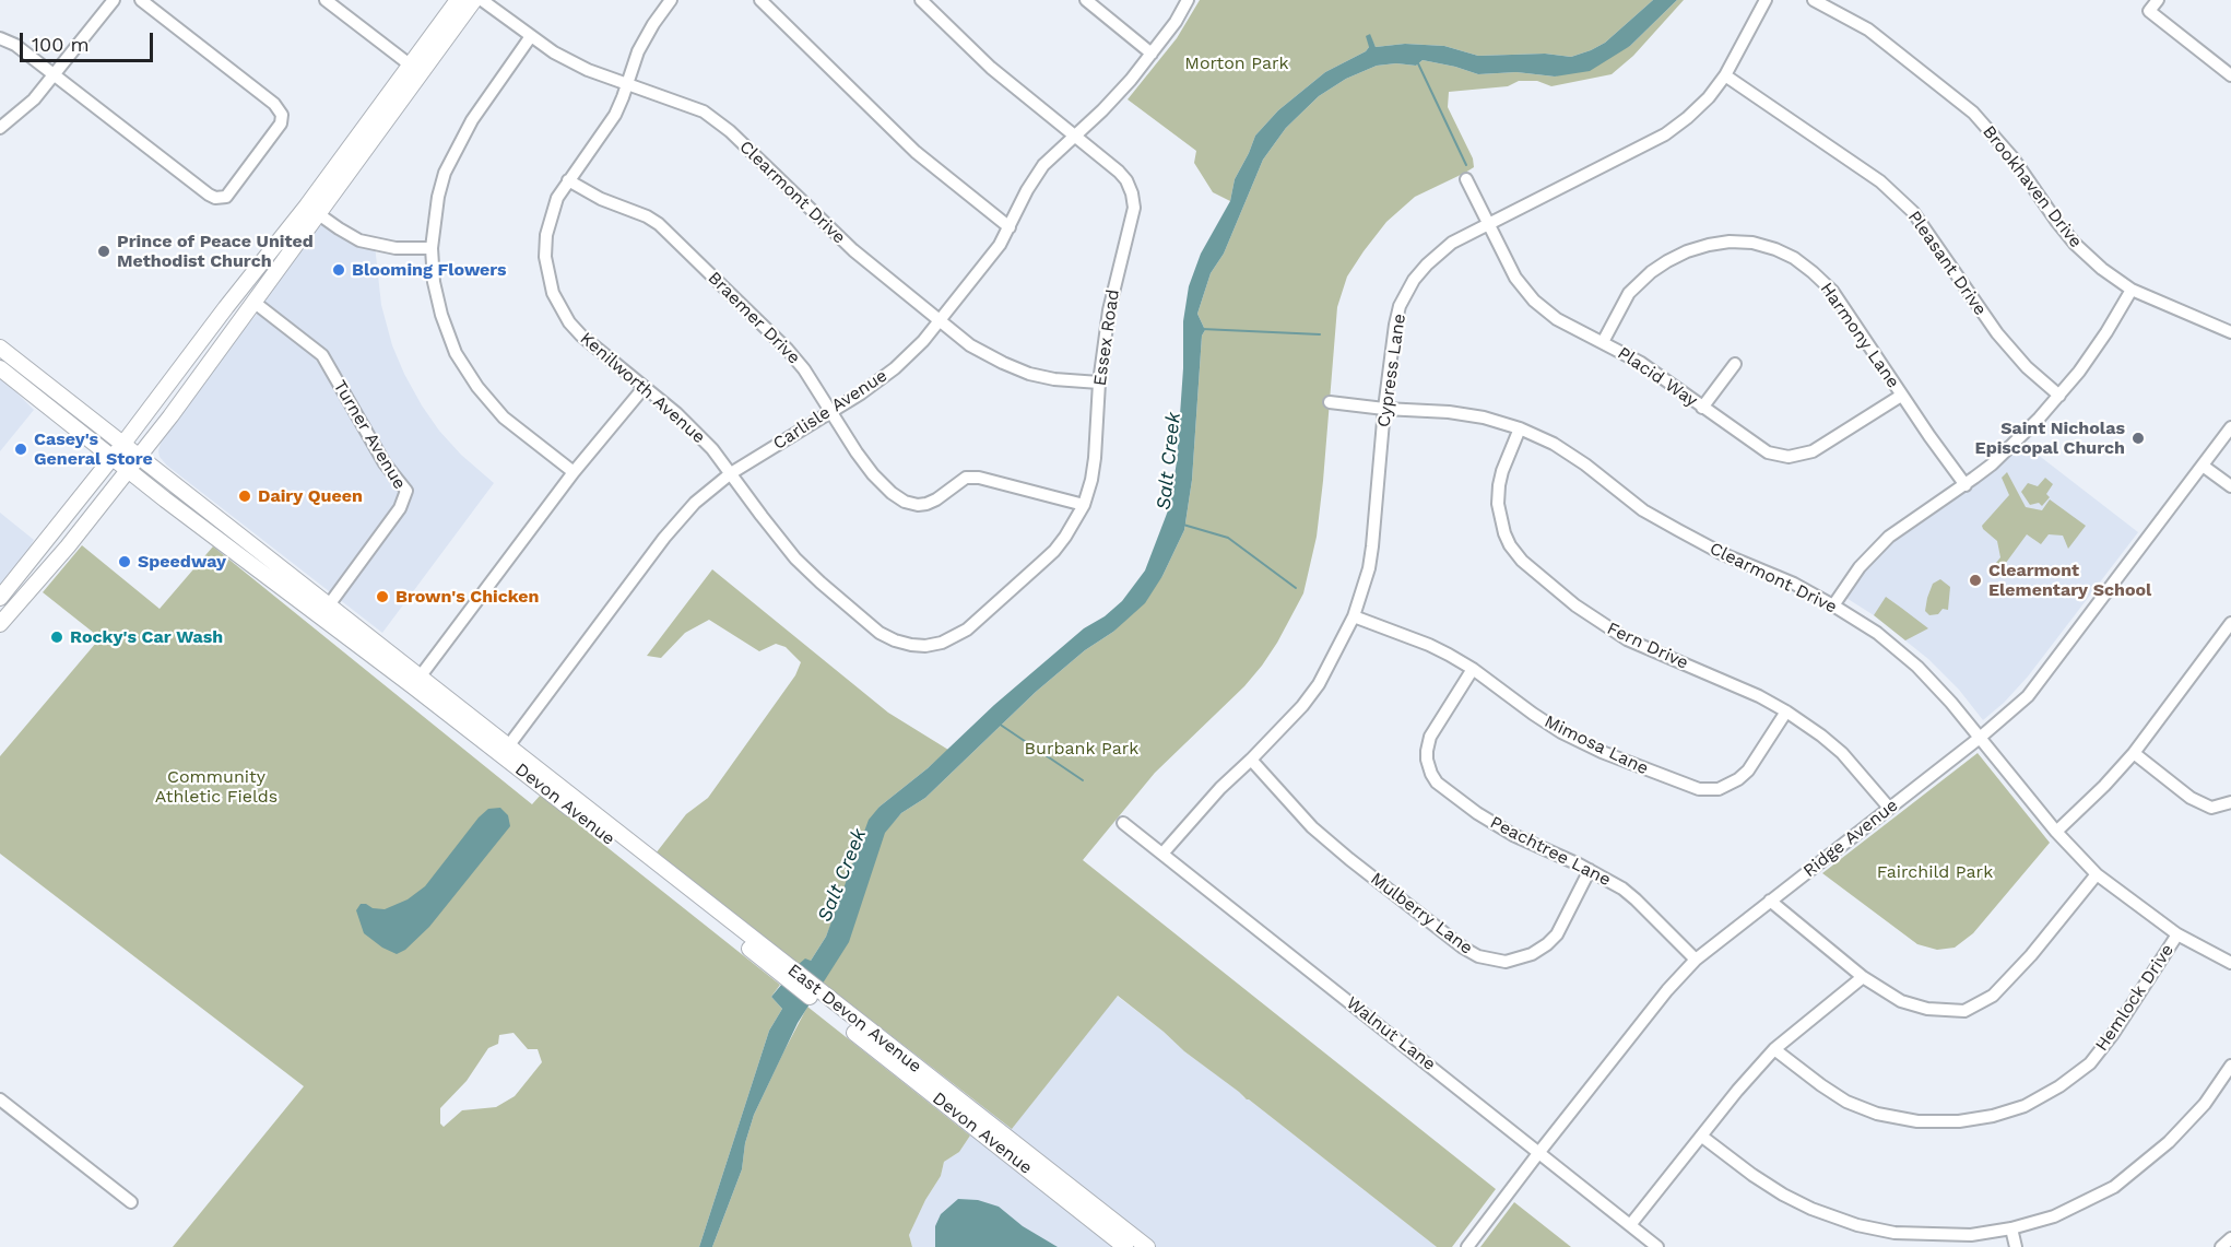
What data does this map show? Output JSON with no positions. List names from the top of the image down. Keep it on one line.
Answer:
{"streets":{"main road":["Devon Avenue","East Devon Avenue"],"street":["Brookhaven Drive","Clearmont Drive","Pleasant Drive","Braemer Drive","Harmony Lane","Essex Road","Cypress Lane","Placid Way","Kenilworth Avenue","Carlisle Avenue","Turner Avenue","Fern Drive","Mimosa Lane","Ridge Avenue","Peachtree Lane","Mulberry Lane","Hemlock Drive","Walnut Lane"]},"crossings":[["Clearmont Drive","Essex Road"],["Clearmont Drive","Cypress Lane"],["Clearmont Drive","Kenilworth Avenue"],["Clearmont Drive","Carlisle Avenue"],["Clearmont Drive","Fern Drive"],["Clearmont Drive","Ridge Avenue"],["Clearmont Drive","Hemlock Drive"],["Pleasant Drive","Cypress Lane"],["Braemer Drive","Essex Road"],["Braemer Drive","Kenilworth Avenue"],["Braemer Drive","Carlisle Avenue"],["Harmony Lane","Placid Way"],["Essex Road","Kenilworth Avenue"],["Essex Road","Carlisle Avenue"],["Cypress Lane","Placid Way"],["Cypress Lane","Mimosa Lane"],["Cypress Lane","Mulberry Lane"],["Cypress Lane","Walnut Lane"],["Kenilworth Avenue","Carlisle Avenue"],["Carlisle Avenue","Devon Avenue"],["Turner Avenue","Devon Avenue"],["Fern Drive","Mimosa Lane"],["Fern Drive","Ridge Avenue"],["Mimosa Lane","Peachtree Lane"],["Devon Avenue","East Devon Avenue"],["Ridge Avenue","Peachtree Lane"],["Ridge Avenue","Walnut Lane"],["Peachtree Lane","Mulberry Lane"]],"water":["Salt Creek"],"parks":["Morton Park","Burbank Park","Community Athletic Fields","Fairchild Park"],"places":["Prince of Peace United Methodist Church","Blooming Flowers","Saint Nicholas Episcopal Church","Casey's General Store","Dairy Queen","Speedway","Clearmont Elementary School","Brown's Chicken","Rocky's Car Wash"],"scale_bar":"100 m"}
